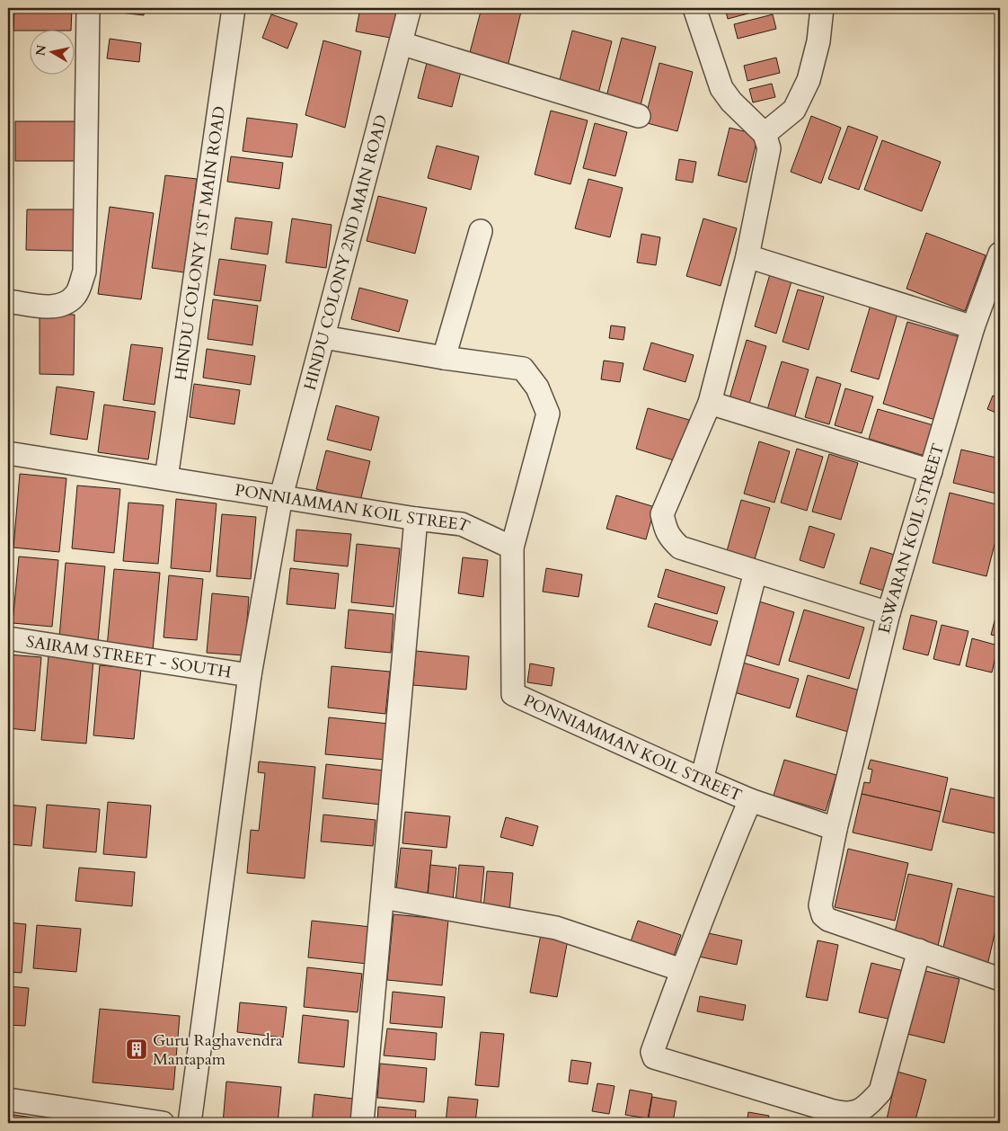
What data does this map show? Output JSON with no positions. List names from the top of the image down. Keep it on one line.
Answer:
{"streets":{"street":["HINDU COLONY 1ST MAIN ROAD","HINDU COLONY 2ND MAIN ROAD","PONNIAMMAN KOIL STREET","ESWARAN KOIL STREET","SAIRAM STREET - SOUTH"]},"crossings":[["HINDU COLONY 1ST MAIN ROAD","PONNIAMMAN KOIL STREET"],["HINDU COLONY 2ND MAIN ROAD","PONNIAMMAN KOIL STREET"],["HINDU COLONY 2ND MAIN ROAD","SAIRAM STREET - SOUTH"],["PONNIAMMAN KOIL STREET","ESWARAN KOIL STREET"]],"places":{"building":["Guru Raghavendra Mantapam"]},"north":"left"}
